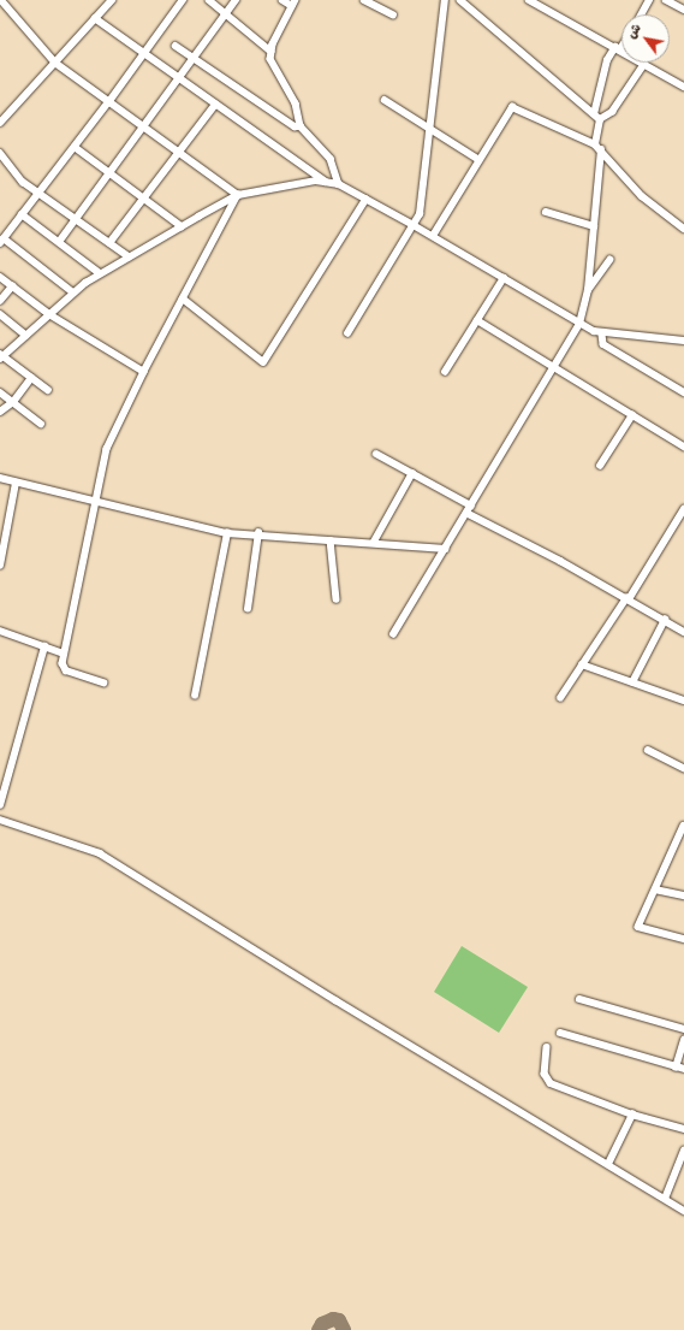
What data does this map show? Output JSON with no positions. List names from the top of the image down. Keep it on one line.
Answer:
{"north":"top left"}
